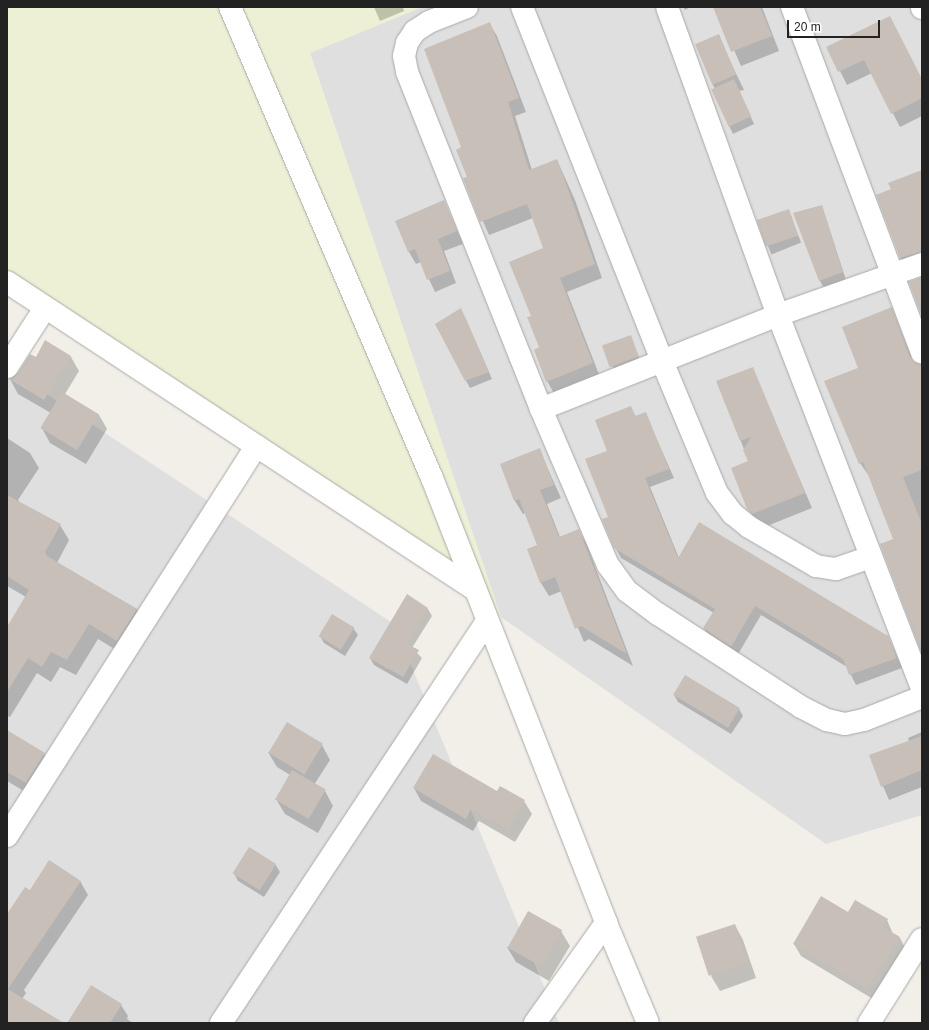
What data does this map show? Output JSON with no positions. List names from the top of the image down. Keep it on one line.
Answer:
{"scale_bar":"20 m"}
